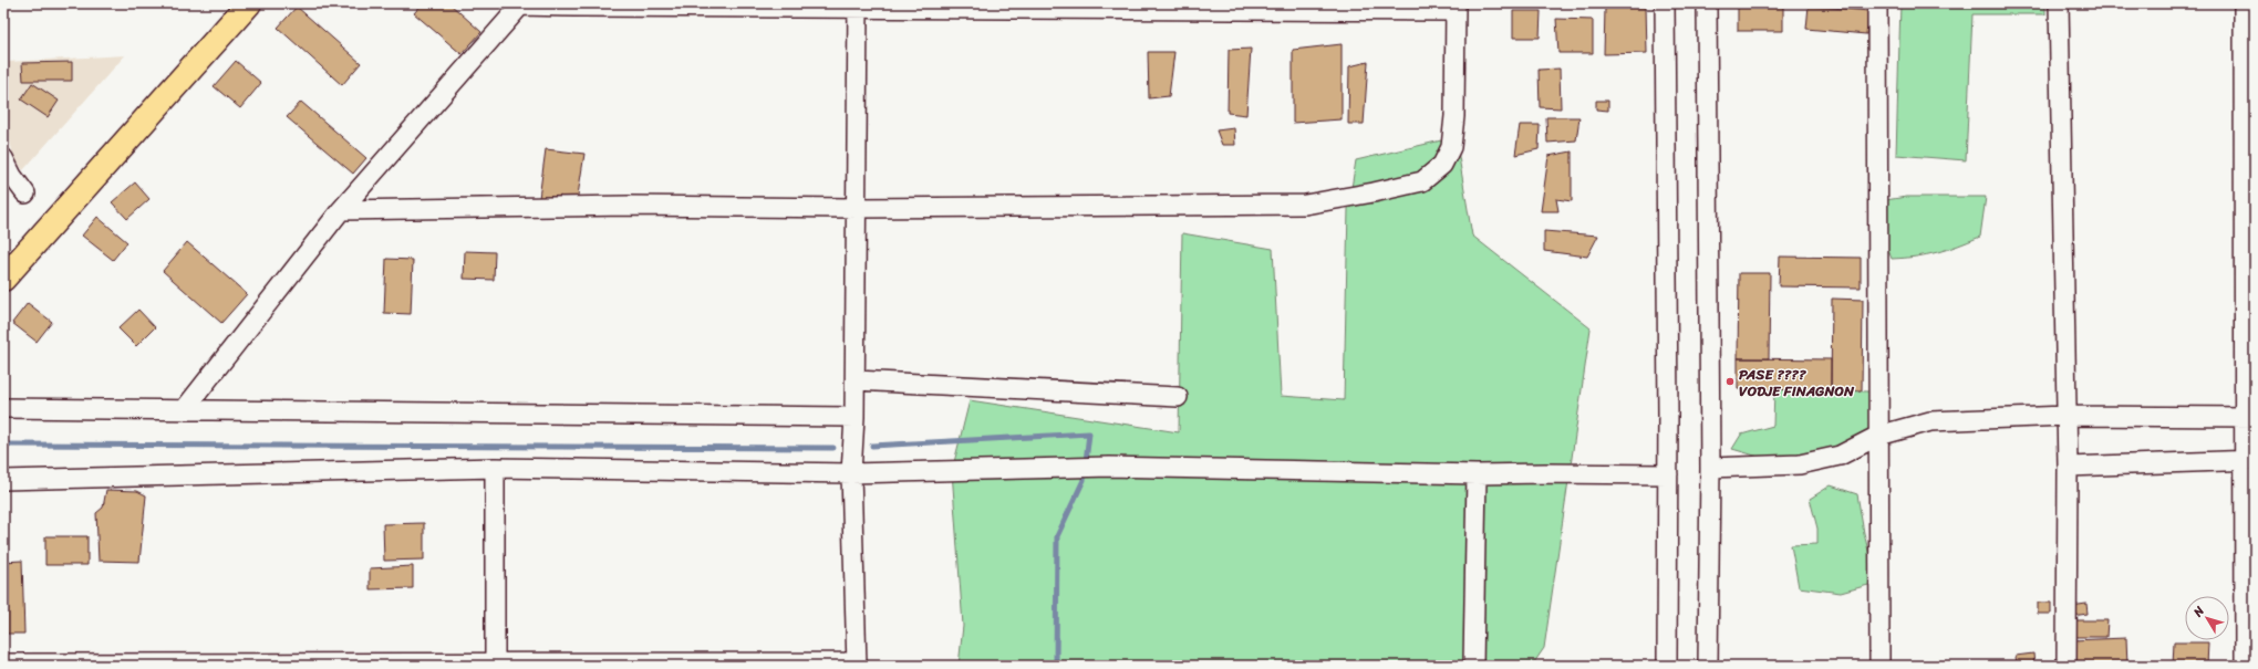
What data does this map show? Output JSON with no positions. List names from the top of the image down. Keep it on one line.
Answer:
{"places":["PASE ???? VODJE FINAGNON"],"north":"top left"}
